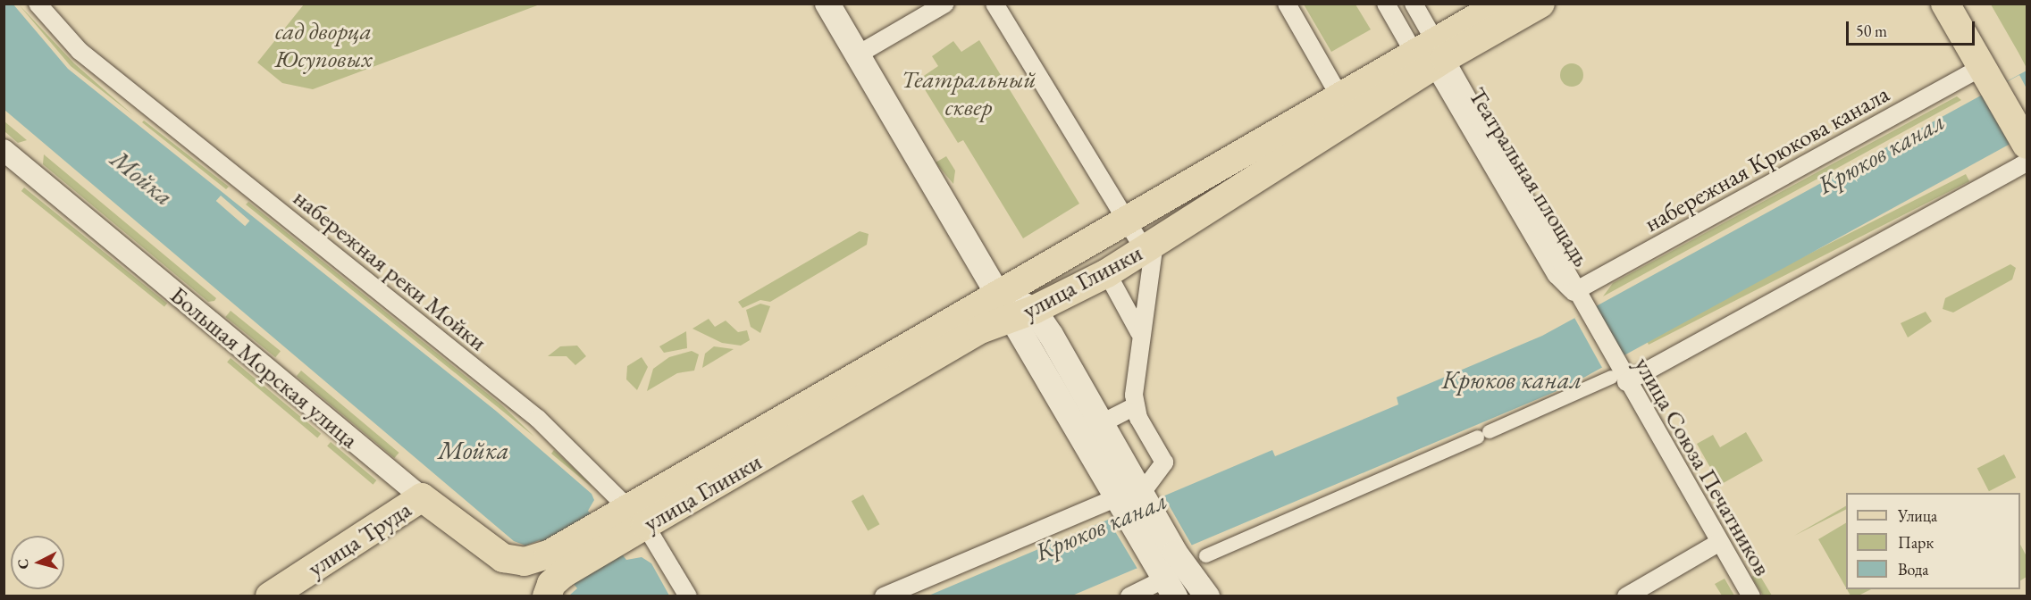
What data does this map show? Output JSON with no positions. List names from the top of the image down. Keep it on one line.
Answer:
{"streets":{"main road":["улица Глинки","Большая Морская улица","улица Труда"],"street":["набережная Крюкова канала","Театральная площадь","набережная реки Мойки","улица Союза Печатников"]},"crossings":[["набережная Крюкова канала","Театральная площадь"],["набережная Крюкова канала","улица Союза Печатников"],["Театральная площадь","улица Глинки"],["Театральная площадь","улица Союза Печатников"],["набережная реки Мойки","улица Глинки"],["улица Глинки","Большая Морская улица"],["Большая Морская улица","улица Труда"]],"water":["Крюков канал","Мойка"],"parks":["сад дворца Юсуповых","Театральный сквер"],"legend":["Улица","Парк","Вода"],"scale_bar":"50 m","north":"left"}
